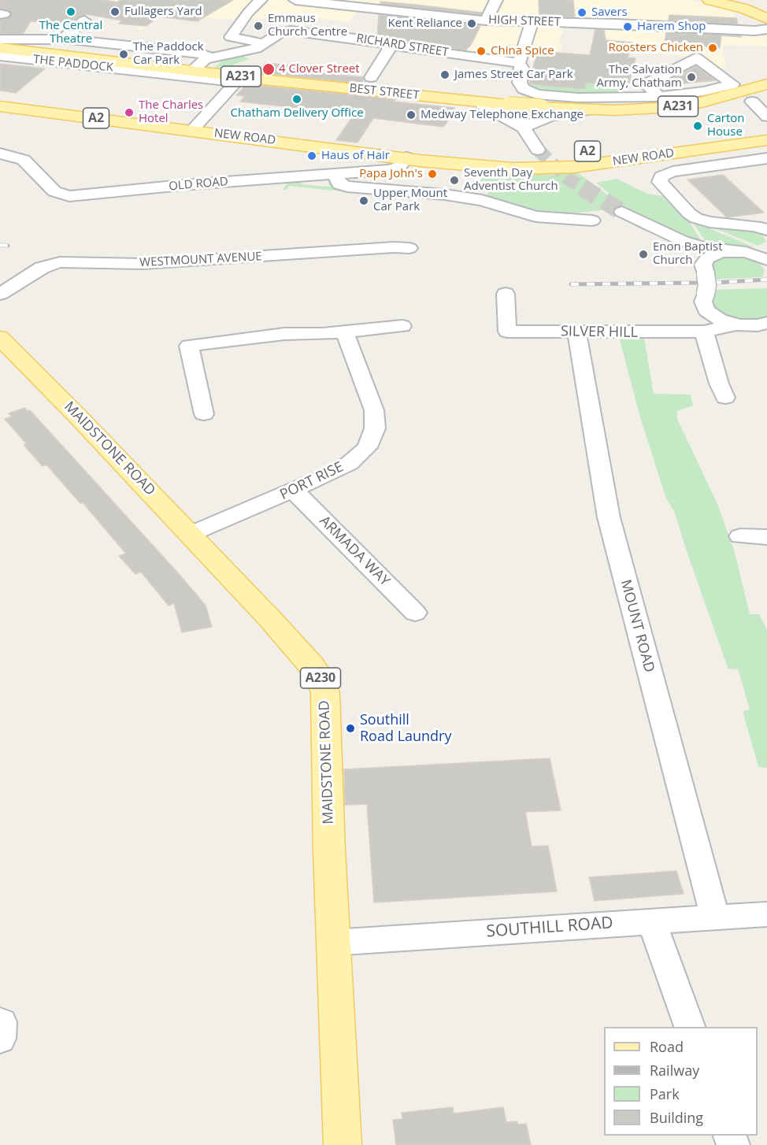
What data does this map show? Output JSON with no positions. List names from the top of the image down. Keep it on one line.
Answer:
{"streets":{"main road":["A231","BEST STREET","A2","NEW ROAD","MAIDSTONE ROAD","A230"],"street":["HIGH STREET","RICHARD STREET","THE PADDOCK","OLD ROAD","WESTMOUNT AVENUE","SILVER HILL","PORT RISE","ARMADA WAY","MOUNT ROAD","SOUTHILL ROAD"]},"crossings":[["THE PADDOCK","NEW ROAD"],["NEW ROAD","OLD ROAD"],["SILVER HILL","MOUNT ROAD"],["MAIDSTONE ROAD","PORT RISE"],["MAIDSTONE ROAD","SOUTHILL ROAD"],["PORT RISE","ARMADA WAY"],["MOUNT ROAD","SOUTHILL ROAD"]],"places":["The Central Theatre","Fullagers Yard","Savers","Kent Reliance","Emmaus Church Centre","Harem Shop","Roosters Chicken","China Spice","The Paddock Car Park","4 Clover Street","James Street Car Park","The Salvation Army, Chatham","Chatham Delivery Office","The Charles Hotel","Medway Telephone Exchange","Carton House","Haus of Hair","Papa John's","Seventh Day Adventist Church","Upper Mount Car Park","Enon Baptist Church","Southill Road Laundry"],"legend":["Road","Railway","Park","Building"]}
